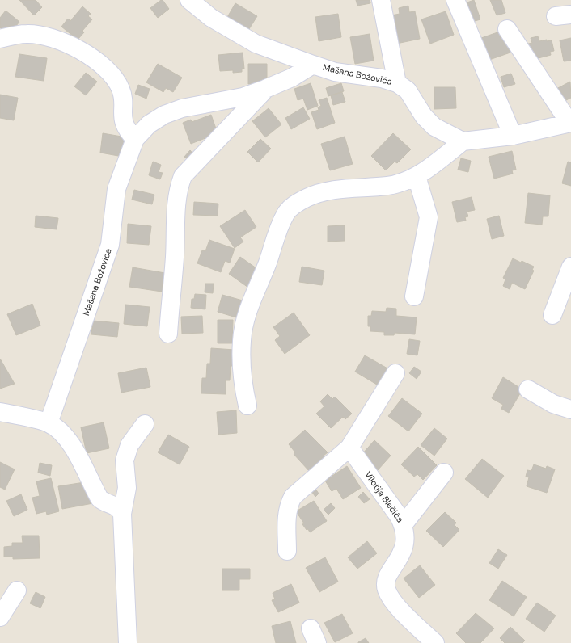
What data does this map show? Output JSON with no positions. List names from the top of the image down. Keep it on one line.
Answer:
{"streets":{"street":["Mašana Božovića","Vilotija Blečića"]}}
